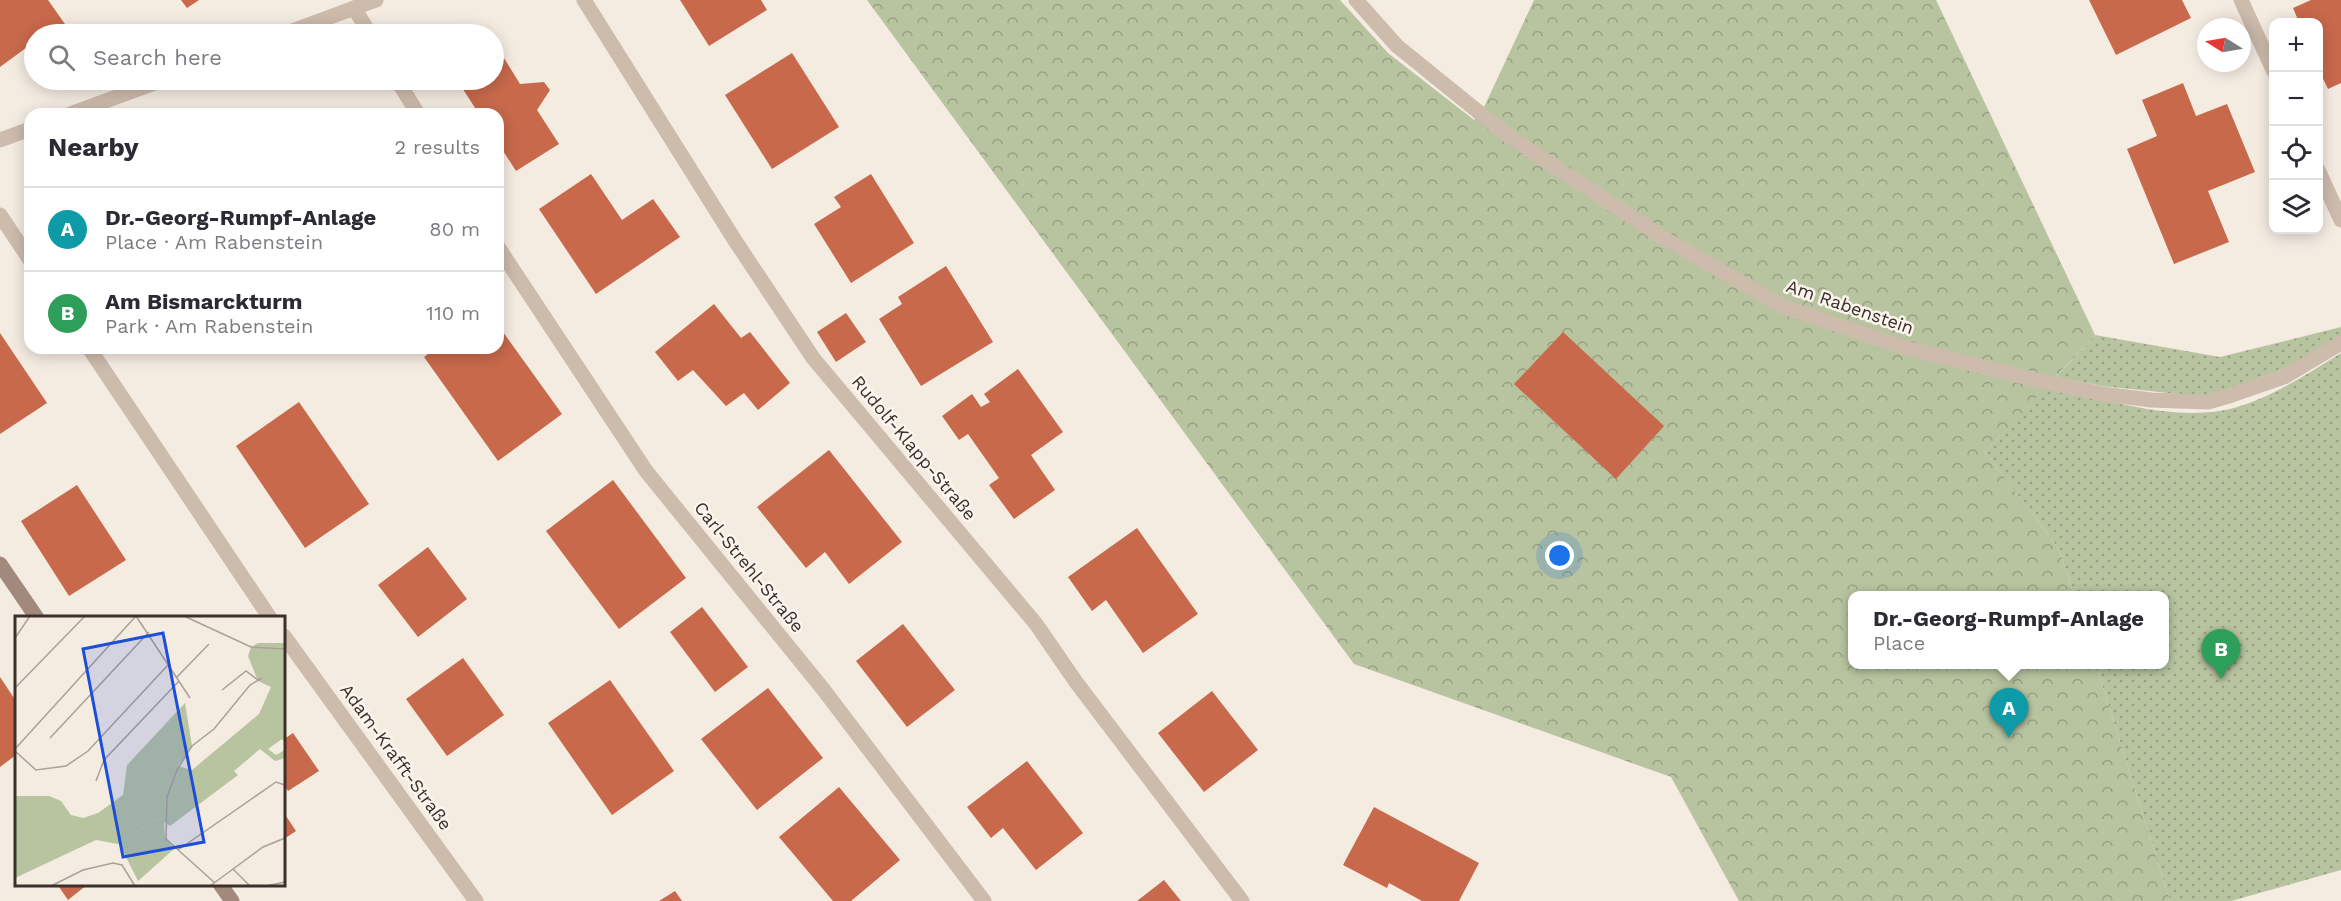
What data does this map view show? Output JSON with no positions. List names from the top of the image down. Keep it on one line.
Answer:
{"streets":{"street":["Am Rabenstein","Rudolf-Klapp-Straße","Carl-Strehl-Straße","Adam-Krafft-Straße"]},"north":"left","page":{"map_buttons":["+","−"],"search":"Search here","heading":["Nearby","2 results"],"list":[{"mark":"A","name":"Dr.-Georg-Rumpf-Anlage","note":"Place · Am Rabenstein","value":"80 m"},{"mark":"B","name":"Am Bismarckturm","note":"Park · Am Rabenstein","value":"110 m"}],"popup":["Dr.-Georg-Rumpf-Anlage","Place"],"pins":["B","A"]}}
